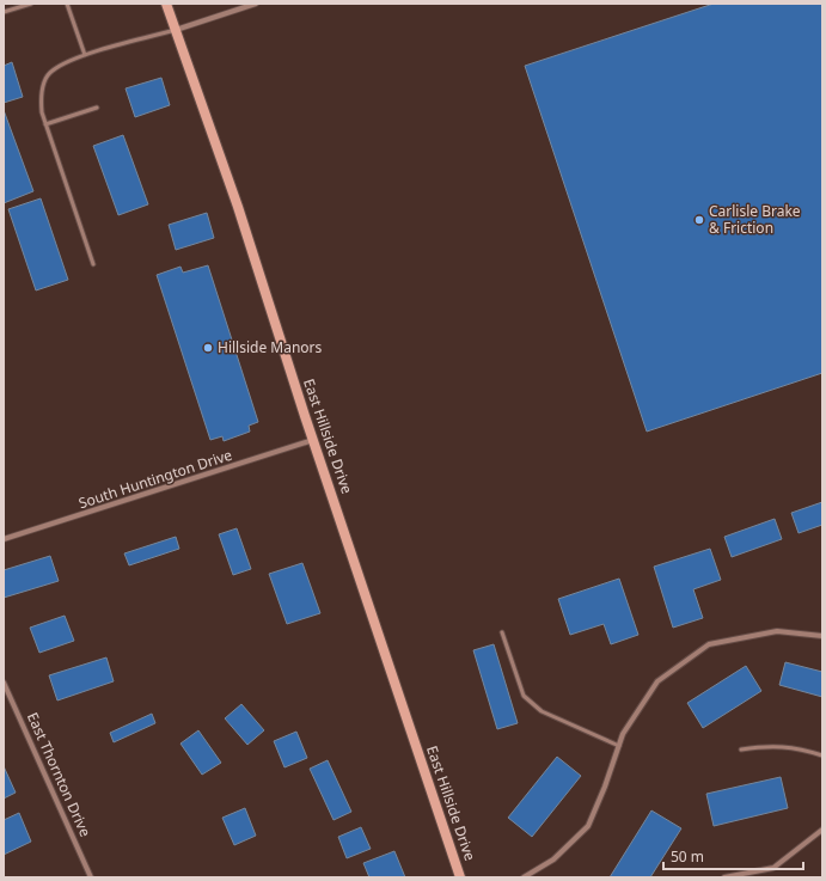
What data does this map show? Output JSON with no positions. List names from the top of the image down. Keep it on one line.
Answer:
{"streets":{"main road":["East Hillside Drive"],"street":["South Huntington Drive","East Thornton Drive"]},"crossings":[["East Hillside Drive","South Huntington Drive"]],"places":["Carlisle Brake & Friction","Hillside Manors"],"scale_bar":"50 m"}
